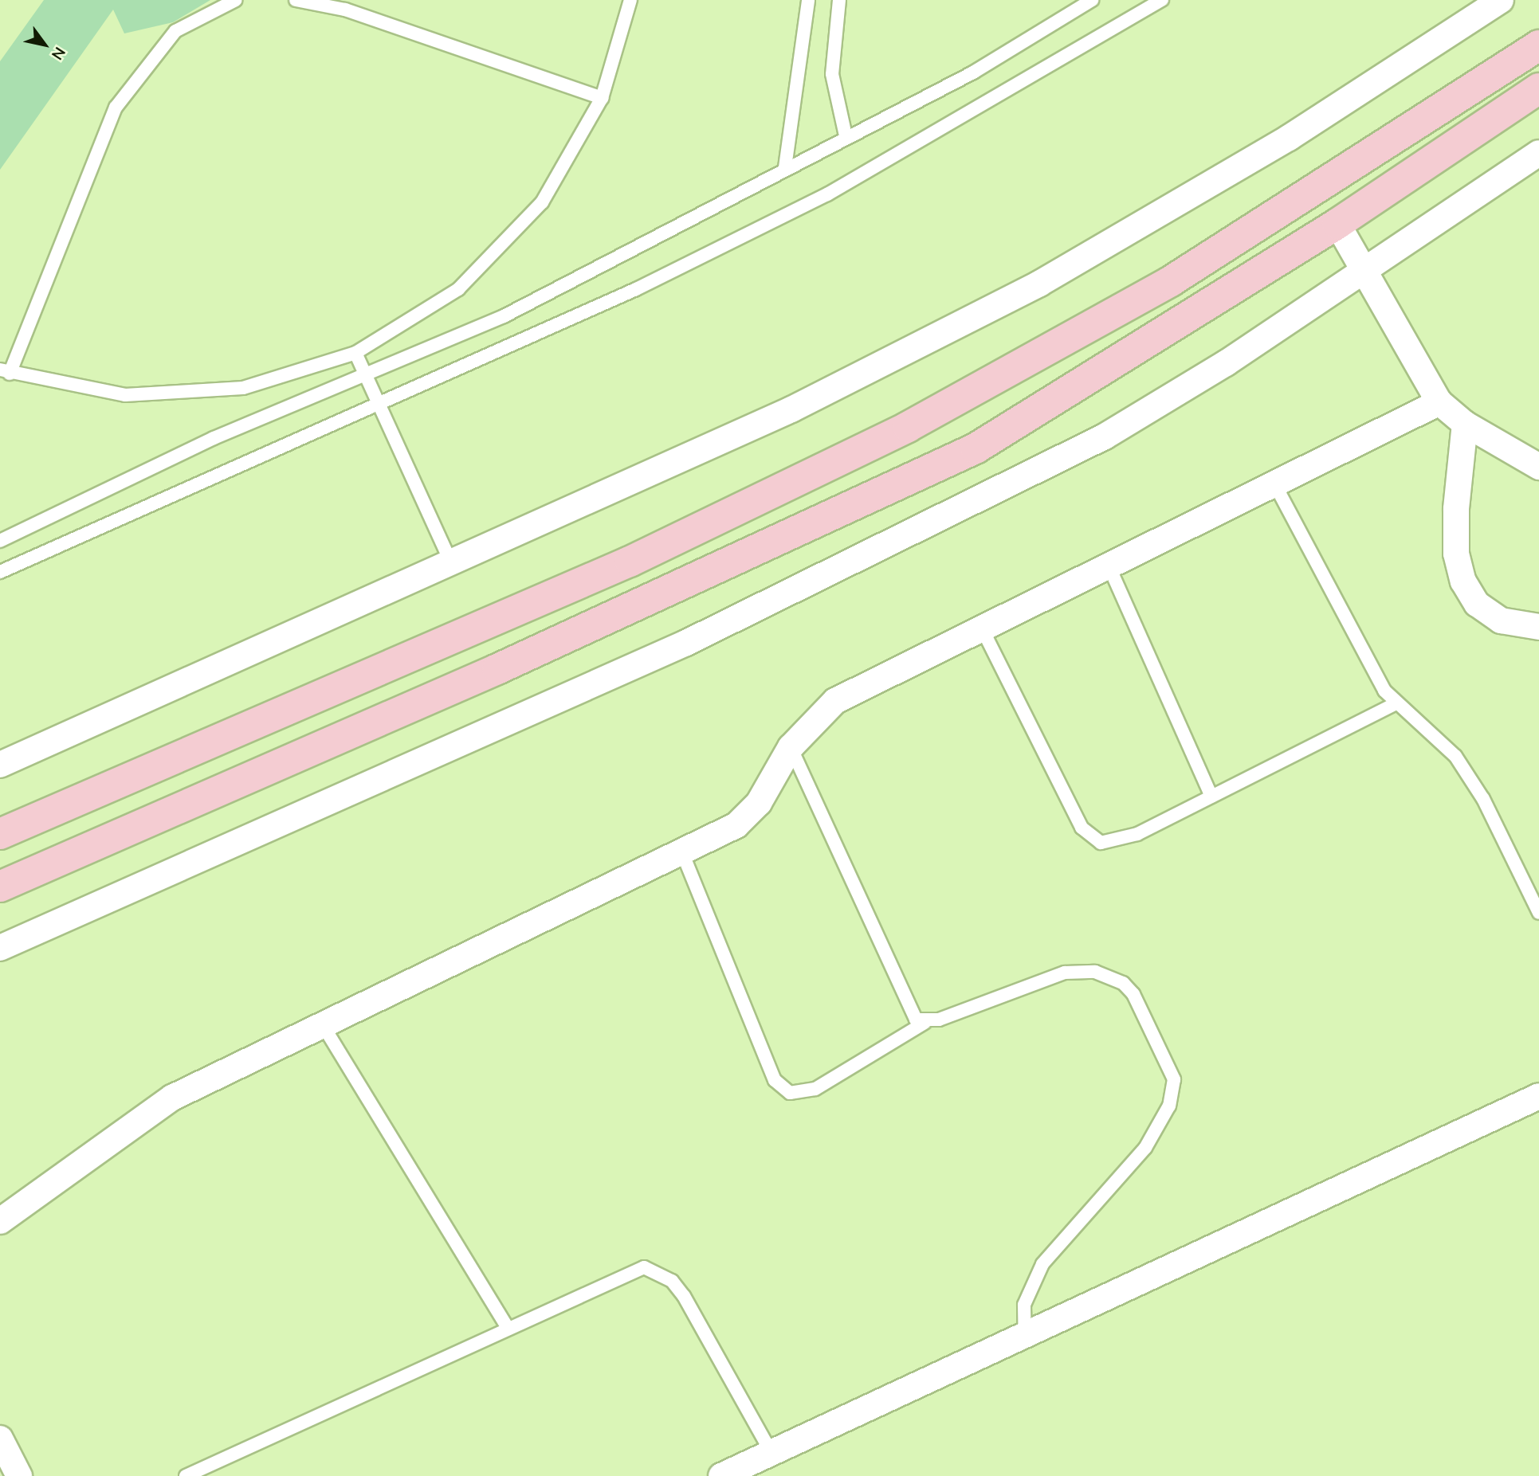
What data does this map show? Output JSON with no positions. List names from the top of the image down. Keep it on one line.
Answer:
{"north":"bottom right"}
